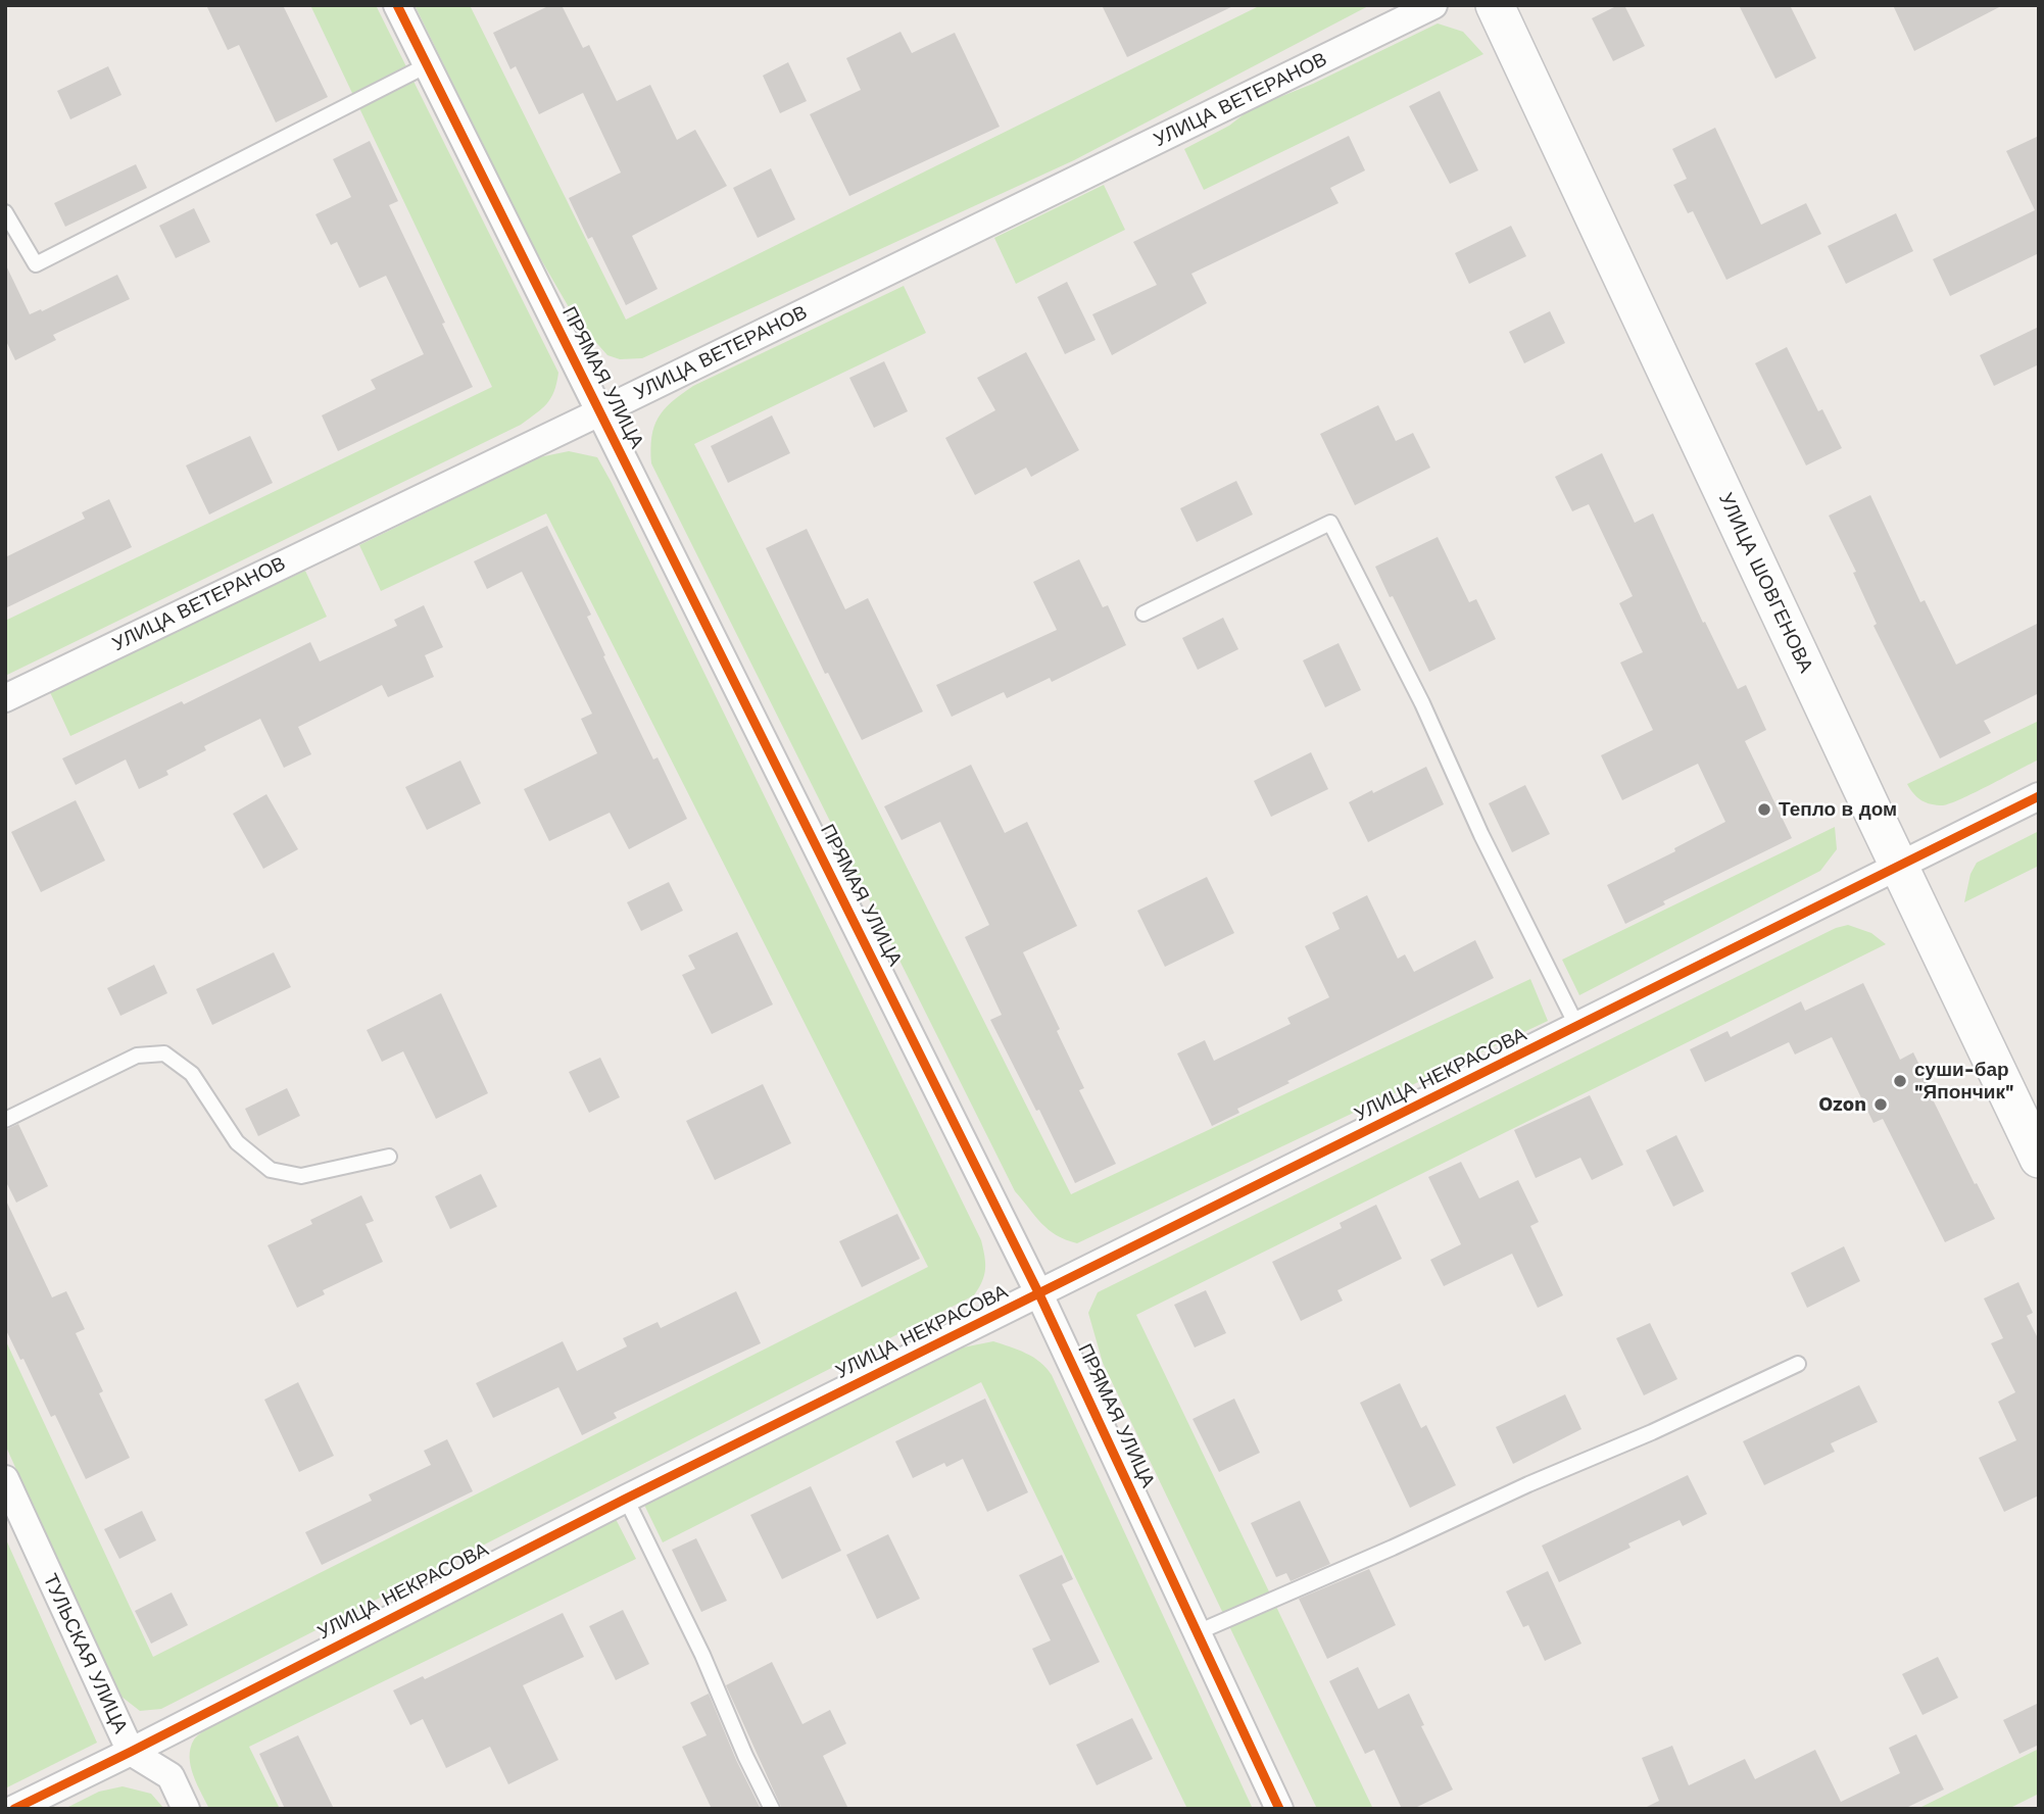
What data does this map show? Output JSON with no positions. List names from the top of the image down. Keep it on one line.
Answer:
{"streets":{"main road":["УЛИЦА ШОВГЕНОВА"],"street":["УЛИЦА ВЕТЕРАНОВ","ПРЯМАЯ УЛИЦА","УЛИЦА НЕКРАСОВА","ТУЛЬСКАЯ УЛИЦА"]},"crossings":[["УЛИЦА ВЕТЕРАНОВ","ПРЯМАЯ УЛИЦА"],["ПРЯМАЯ УЛИЦА","УЛИЦА НЕКРАСОВА"],["УЛИЦА ШОВГЕНОВА","УЛИЦА НЕКРАСОВА"],["УЛИЦА НЕКРАСОВА","ТУЛЬСКАЯ УЛИЦА"]],"places":["Тепло в дом","суши-бар \"Япончик\"","Ozon"]}
